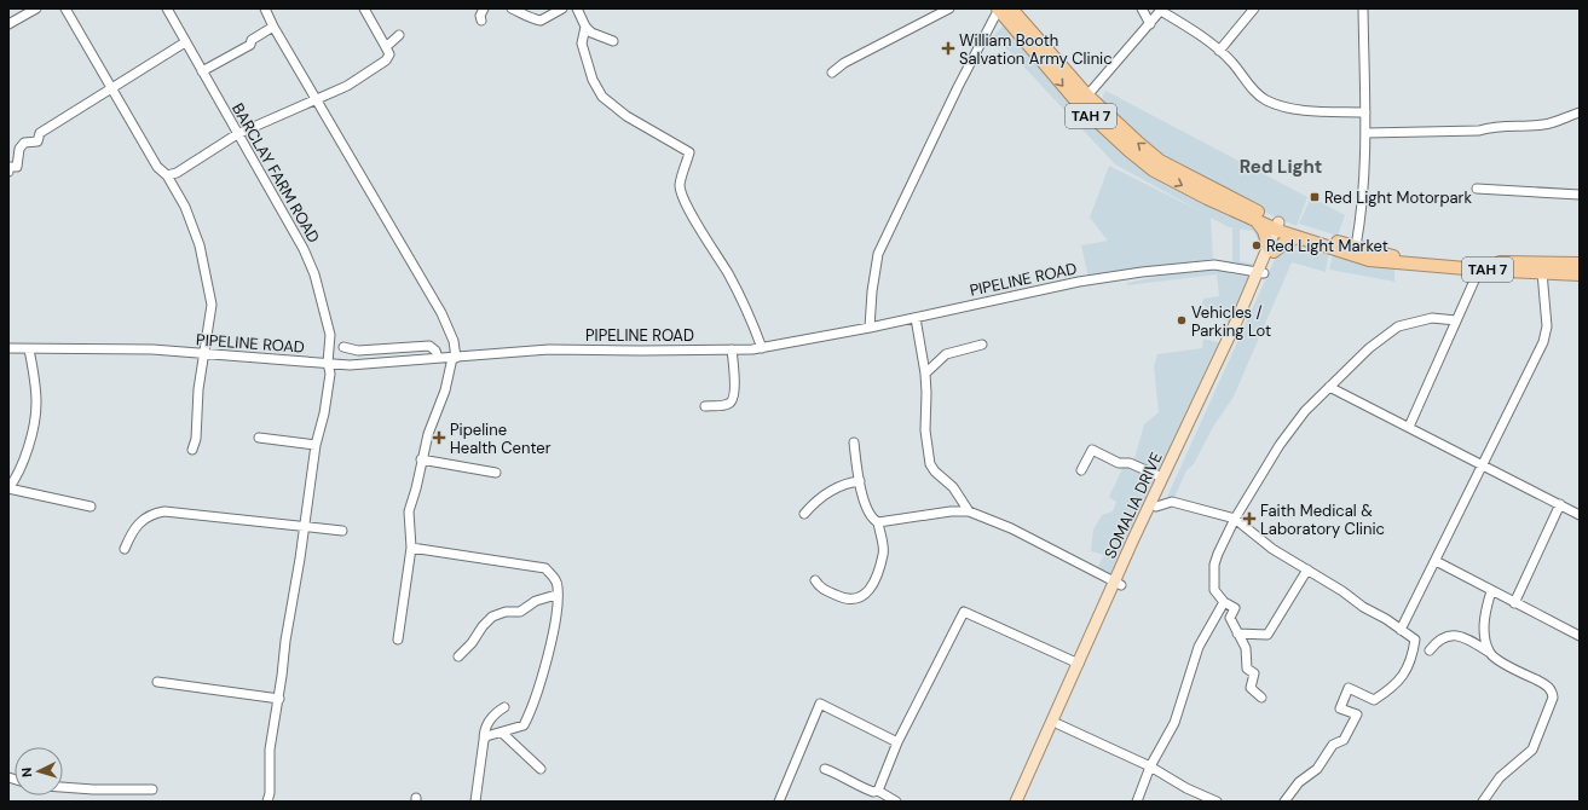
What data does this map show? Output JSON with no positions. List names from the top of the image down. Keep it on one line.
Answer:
{"streets":{"highway":["TAH 7"],"main road":["SOMALIA DRIVE"],"street":["BARCLAY FARM ROAD","PIPELINE ROAD"]},"crossings":[["TAH 7","SOMALIA DRIVE"],["BARCLAY FARM ROAD","PIPELINE ROAD"],["PIPELINE ROAD","SOMALIA DRIVE"]],"districts":["Red Light"],"places":{"health":["William Booth Salvation Army Clinic","Pipeline Health Center","Faith Medical & Laboratory Clinic"],"transit":["Red Light Motorpark"],"other":["Red Light Market","Vehicles / Parking Lot"]},"north":"left"}
